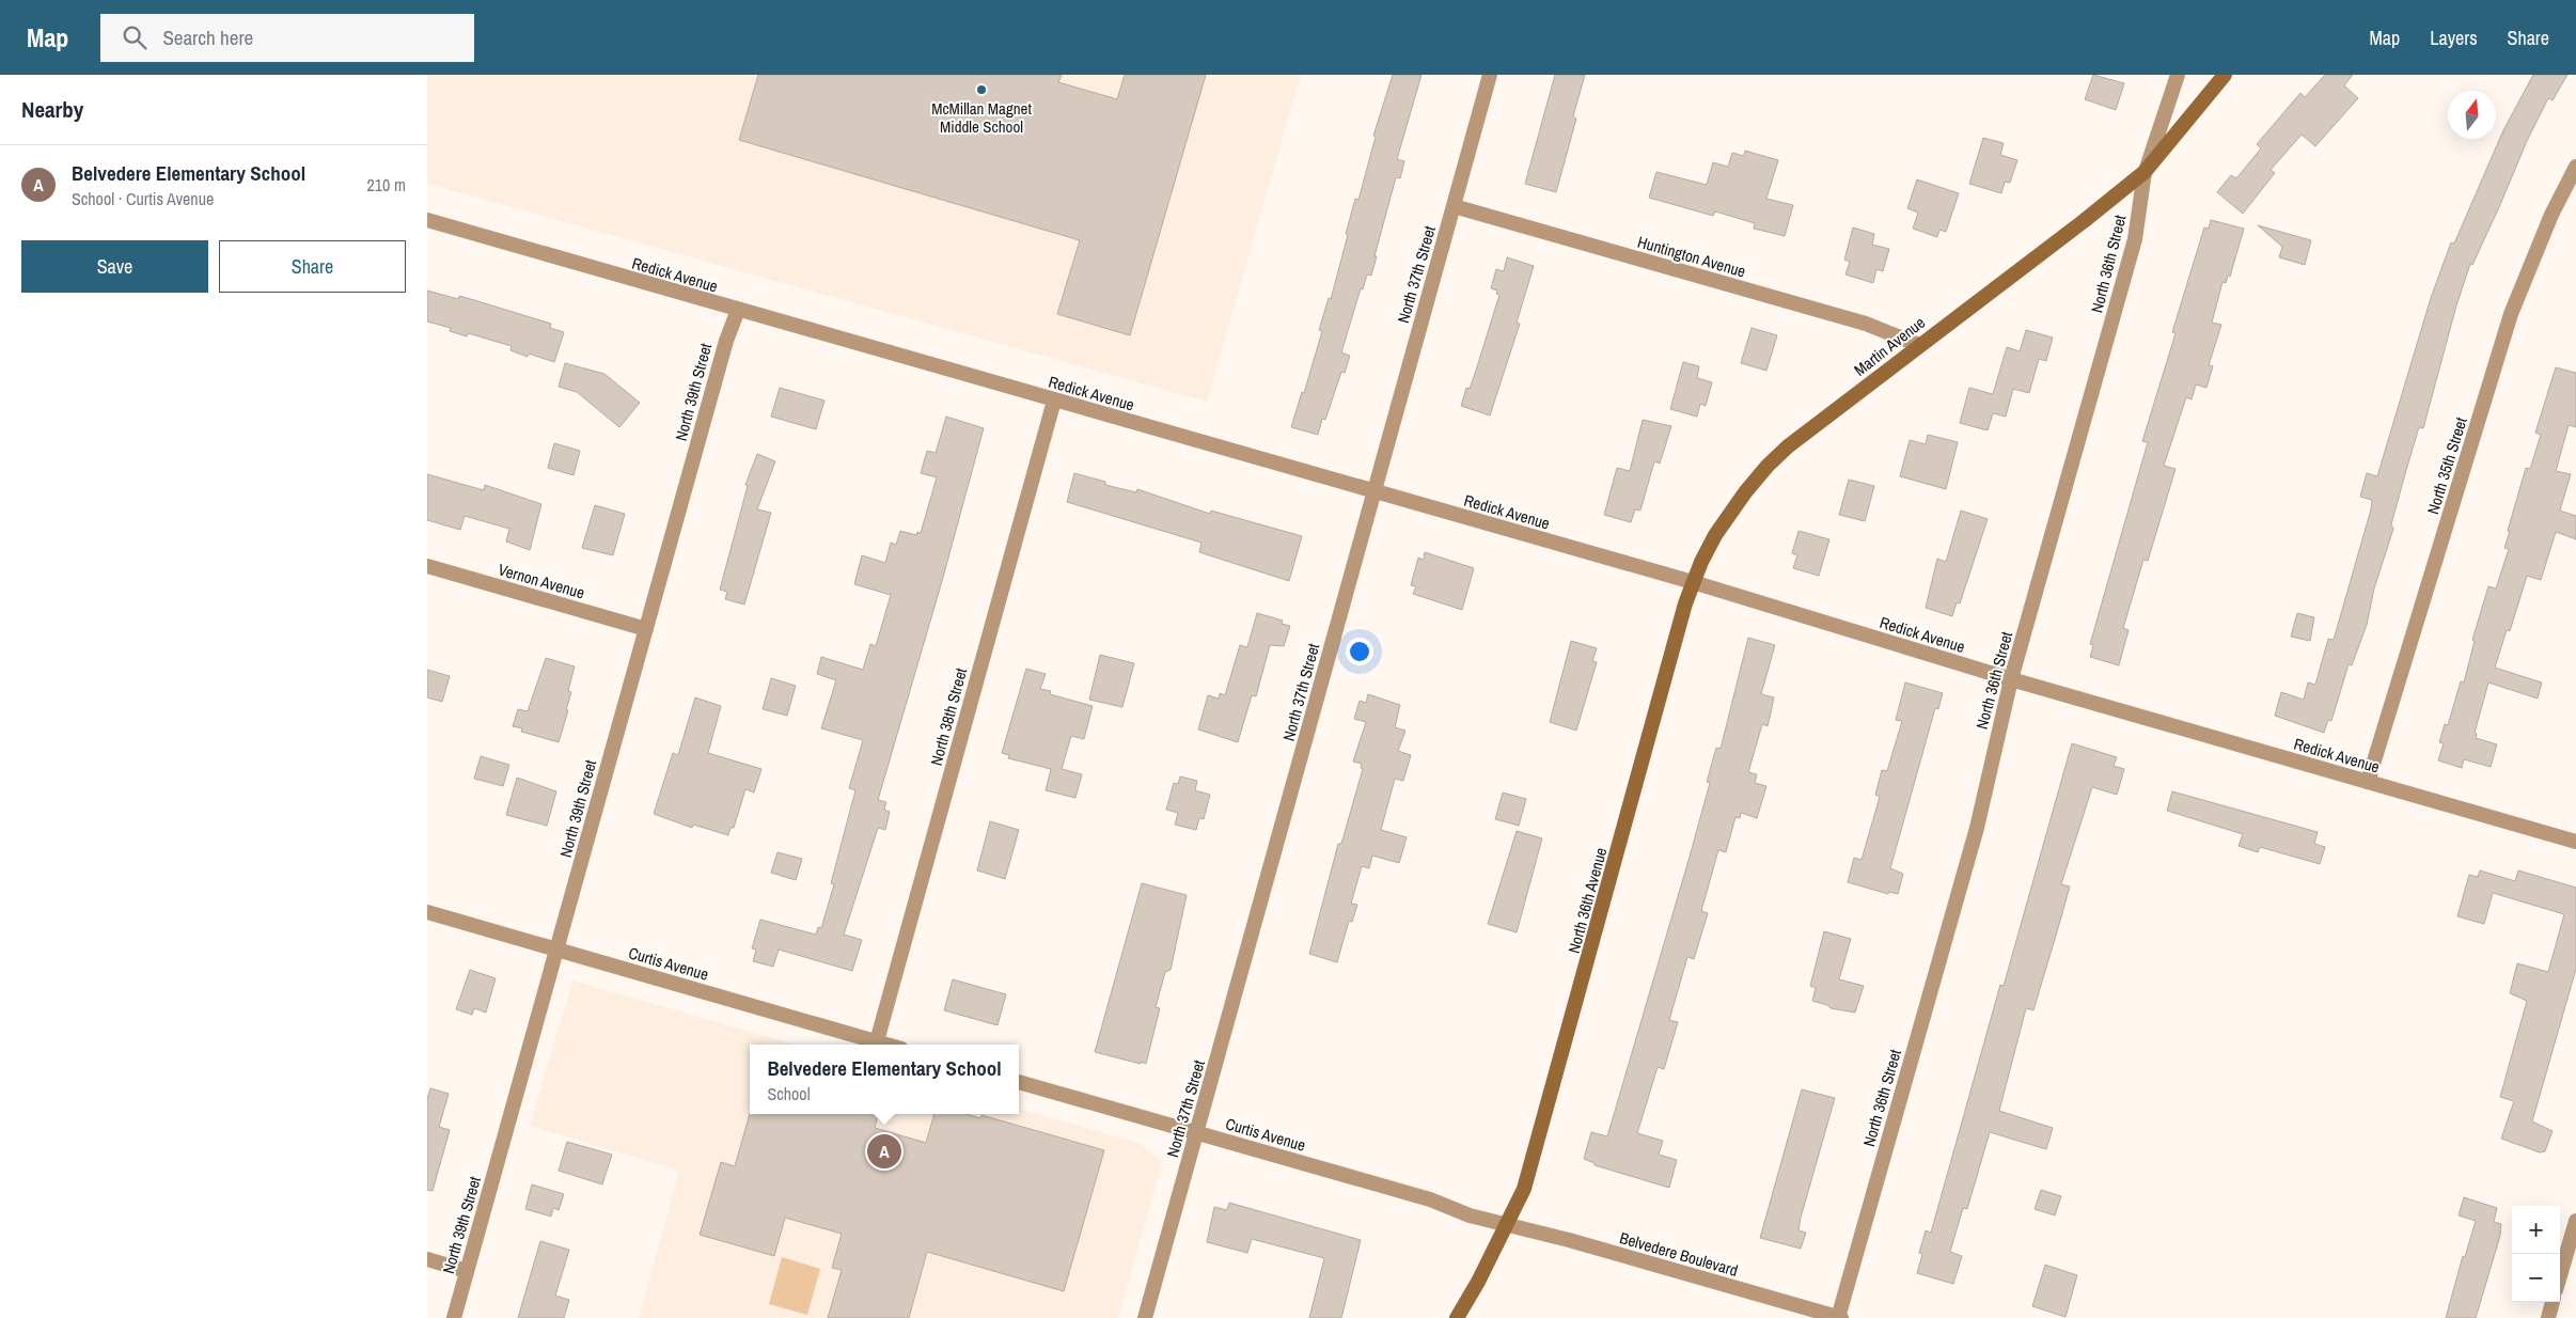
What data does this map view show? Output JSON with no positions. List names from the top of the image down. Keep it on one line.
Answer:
{"streets":{"main road":["Martin Avenue","North 36th Avenue"],"street":["Huntington Avenue","North 36th Street","Redick Avenue","North 37th Street","North 39th Street","North 35th Street","Vernon Avenue","North 38th Street","Curtis Avenue","Belvedere Boulevard"]},"crossings":[["Huntington Avenue","North 37th Street"],["Huntington Avenue","Martin Avenue"],["North 36th Street","Redick Avenue"],["North 36th Street","Martin Avenue"],["North 36th Street","Belvedere Boulevard"],["Redick Avenue","North 37th Street"],["Redick Avenue","Martin Avenue"],["Redick Avenue","North 39th Street"],["Redick Avenue","North 35th Street"],["Redick Avenue","North 38th Street"],["Redick Avenue","North 36th Avenue"],["North 37th Street","Curtis Avenue"],["Martin Avenue","North 36th Avenue"],["North 39th Street","Vernon Avenue"],["North 39th Street","Curtis Avenue"],["North 38th Street","Curtis Avenue"],["North 36th Avenue","Curtis Avenue"],["North 36th Avenue","Belvedere Boulevard"],["Curtis Avenue","Belvedere Boulevard"]],"places":["McMillan Magnet Middle School"],"north":"top","page":{"header":"Map","search":"Search here","nav":["Map","Layers","Share"],"heading":"Nearby","list":[{"mark":"A","name":"Belvedere Elementary School","note":"School · Curtis Avenue","value":"210 m"}],"buttons":["Save","Share"],"popup":["Belvedere Elementary School","School"],"pins":"A","map_buttons":["+","−"]}}
